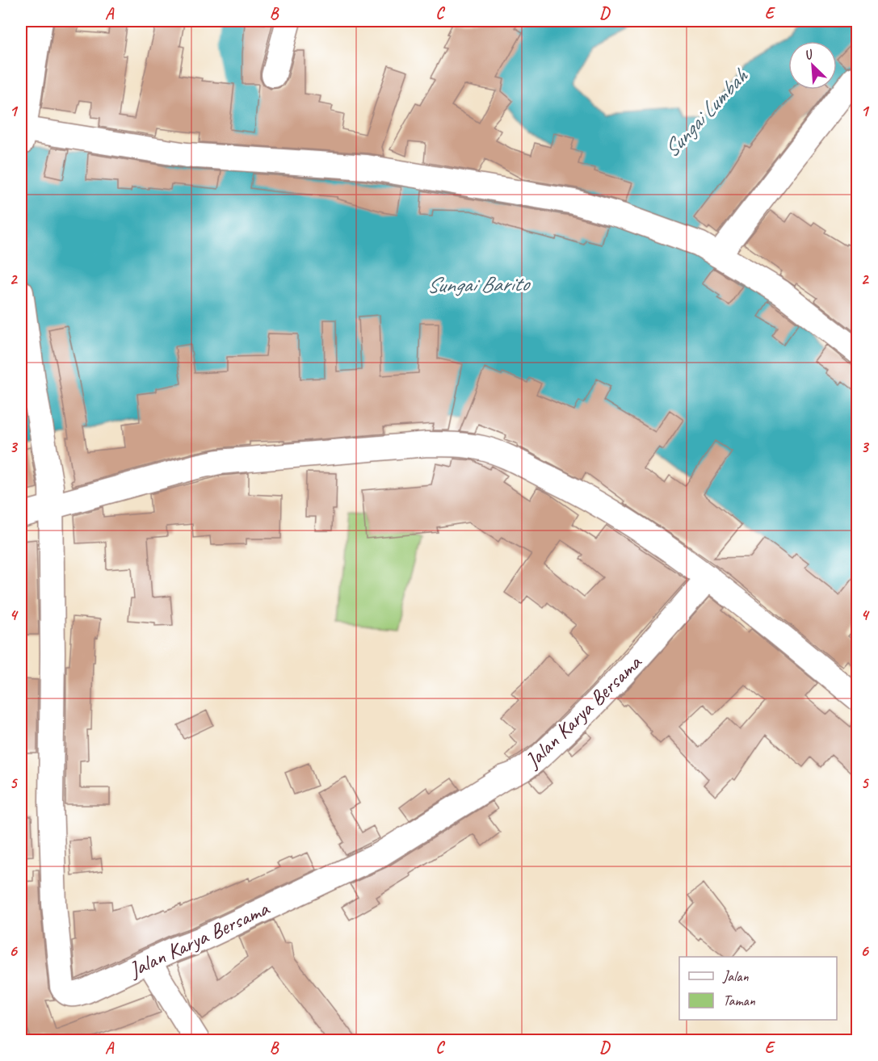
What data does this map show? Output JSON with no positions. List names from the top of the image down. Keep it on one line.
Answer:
{"streets":{"street":["Jalan Karya Bersama"]},"water":["Sungai Lumbah","Sungai Barito"],"legend":["Jalan","Taman"],"north":"top left","grid":{"columns":["A","B","C","D","E"],"rows":["1","2","3","4","5","6"]}}
